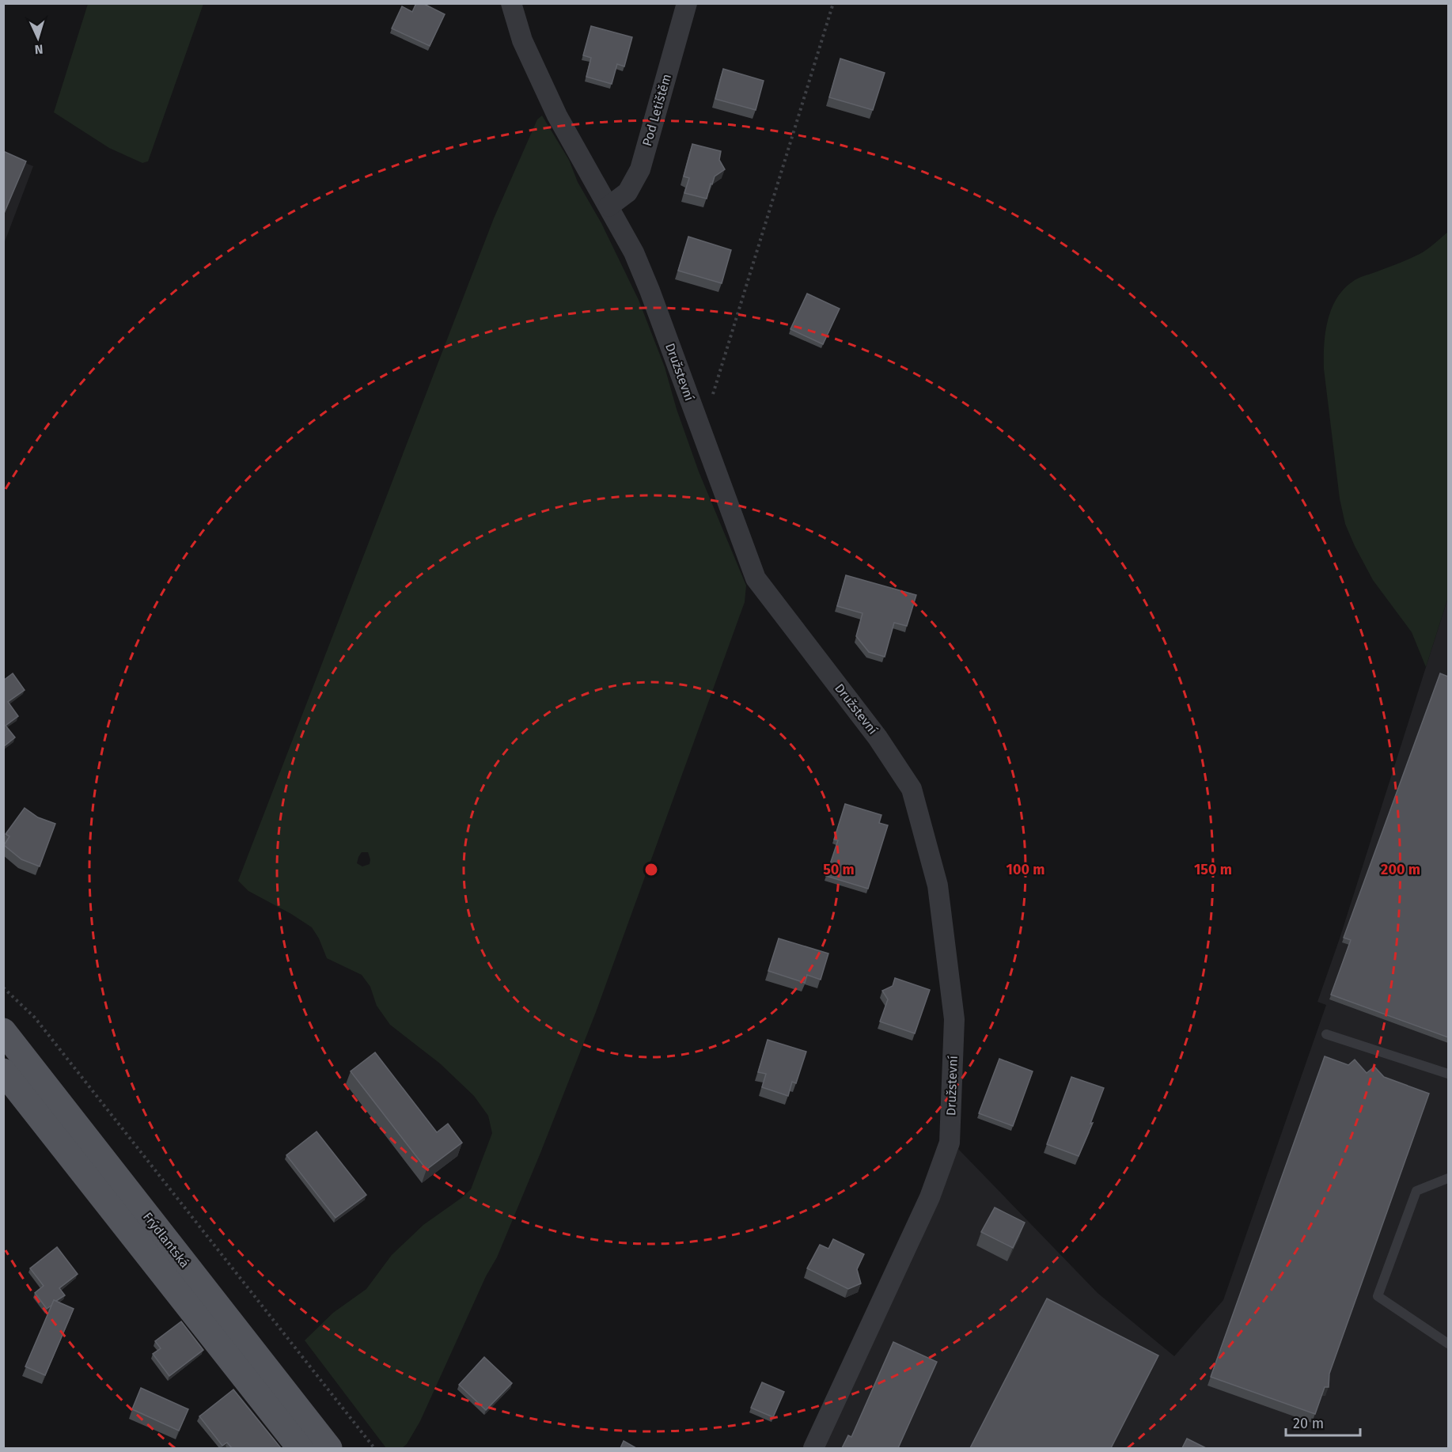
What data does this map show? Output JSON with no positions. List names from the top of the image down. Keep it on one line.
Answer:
{"streets":{"main road":["Frýdlantská"],"street":["Pod Letištěm","Družstevní"]},"crossings":[["Pod Letištěm","Družstevní"]],"scale_bar":"20 m","north":"bottom","rings":["50 m","100 m","150 m","200 m"]}
